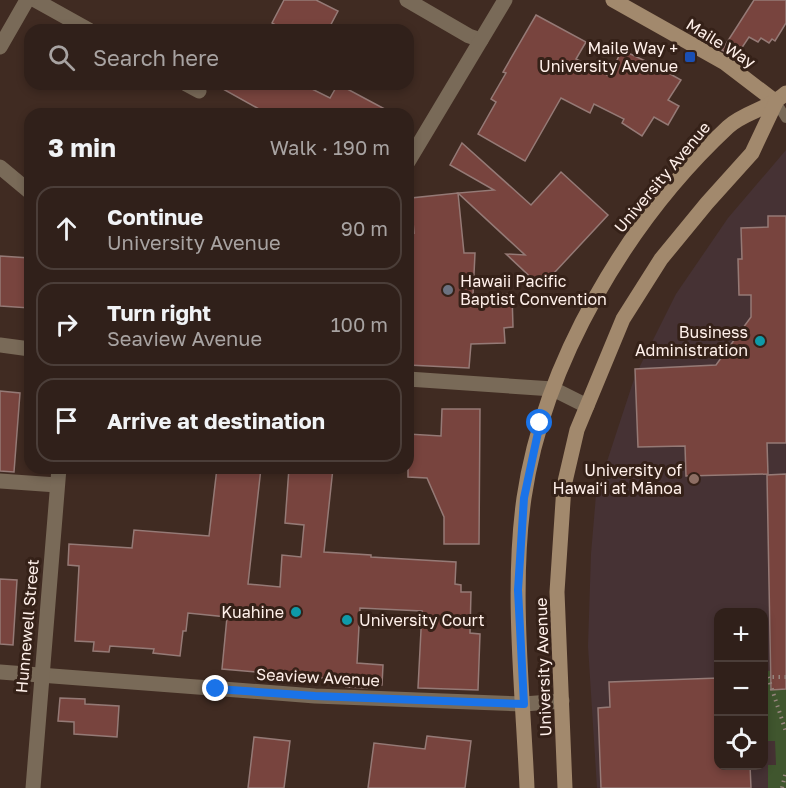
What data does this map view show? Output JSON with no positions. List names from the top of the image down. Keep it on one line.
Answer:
{"streets":{"main road":["Maile Way","University Avenue"],"street":["Hunnewell Street","Seaview Avenue"]},"crossings":[["Maile Way","University Avenue"],["University Avenue","Seaview Avenue"],["Hunnewell Street","Seaview Avenue"]],"places":{"transit":["Maile Way + University Avenue"],"other":["Hawaii Pacific Baptist Convention","Business Administration","University of Hawaiʻi at Mānoa","Kuahine","University Court"]},"page":{"search":"Search here","heading":["3 min","Walk · 190 m"],"list":[["Continue","University Avenue","90 m"],["Turn right","Seaview Avenue","100 m"],"Arrive at destination"],"map_buttons":["+","−"]}}
